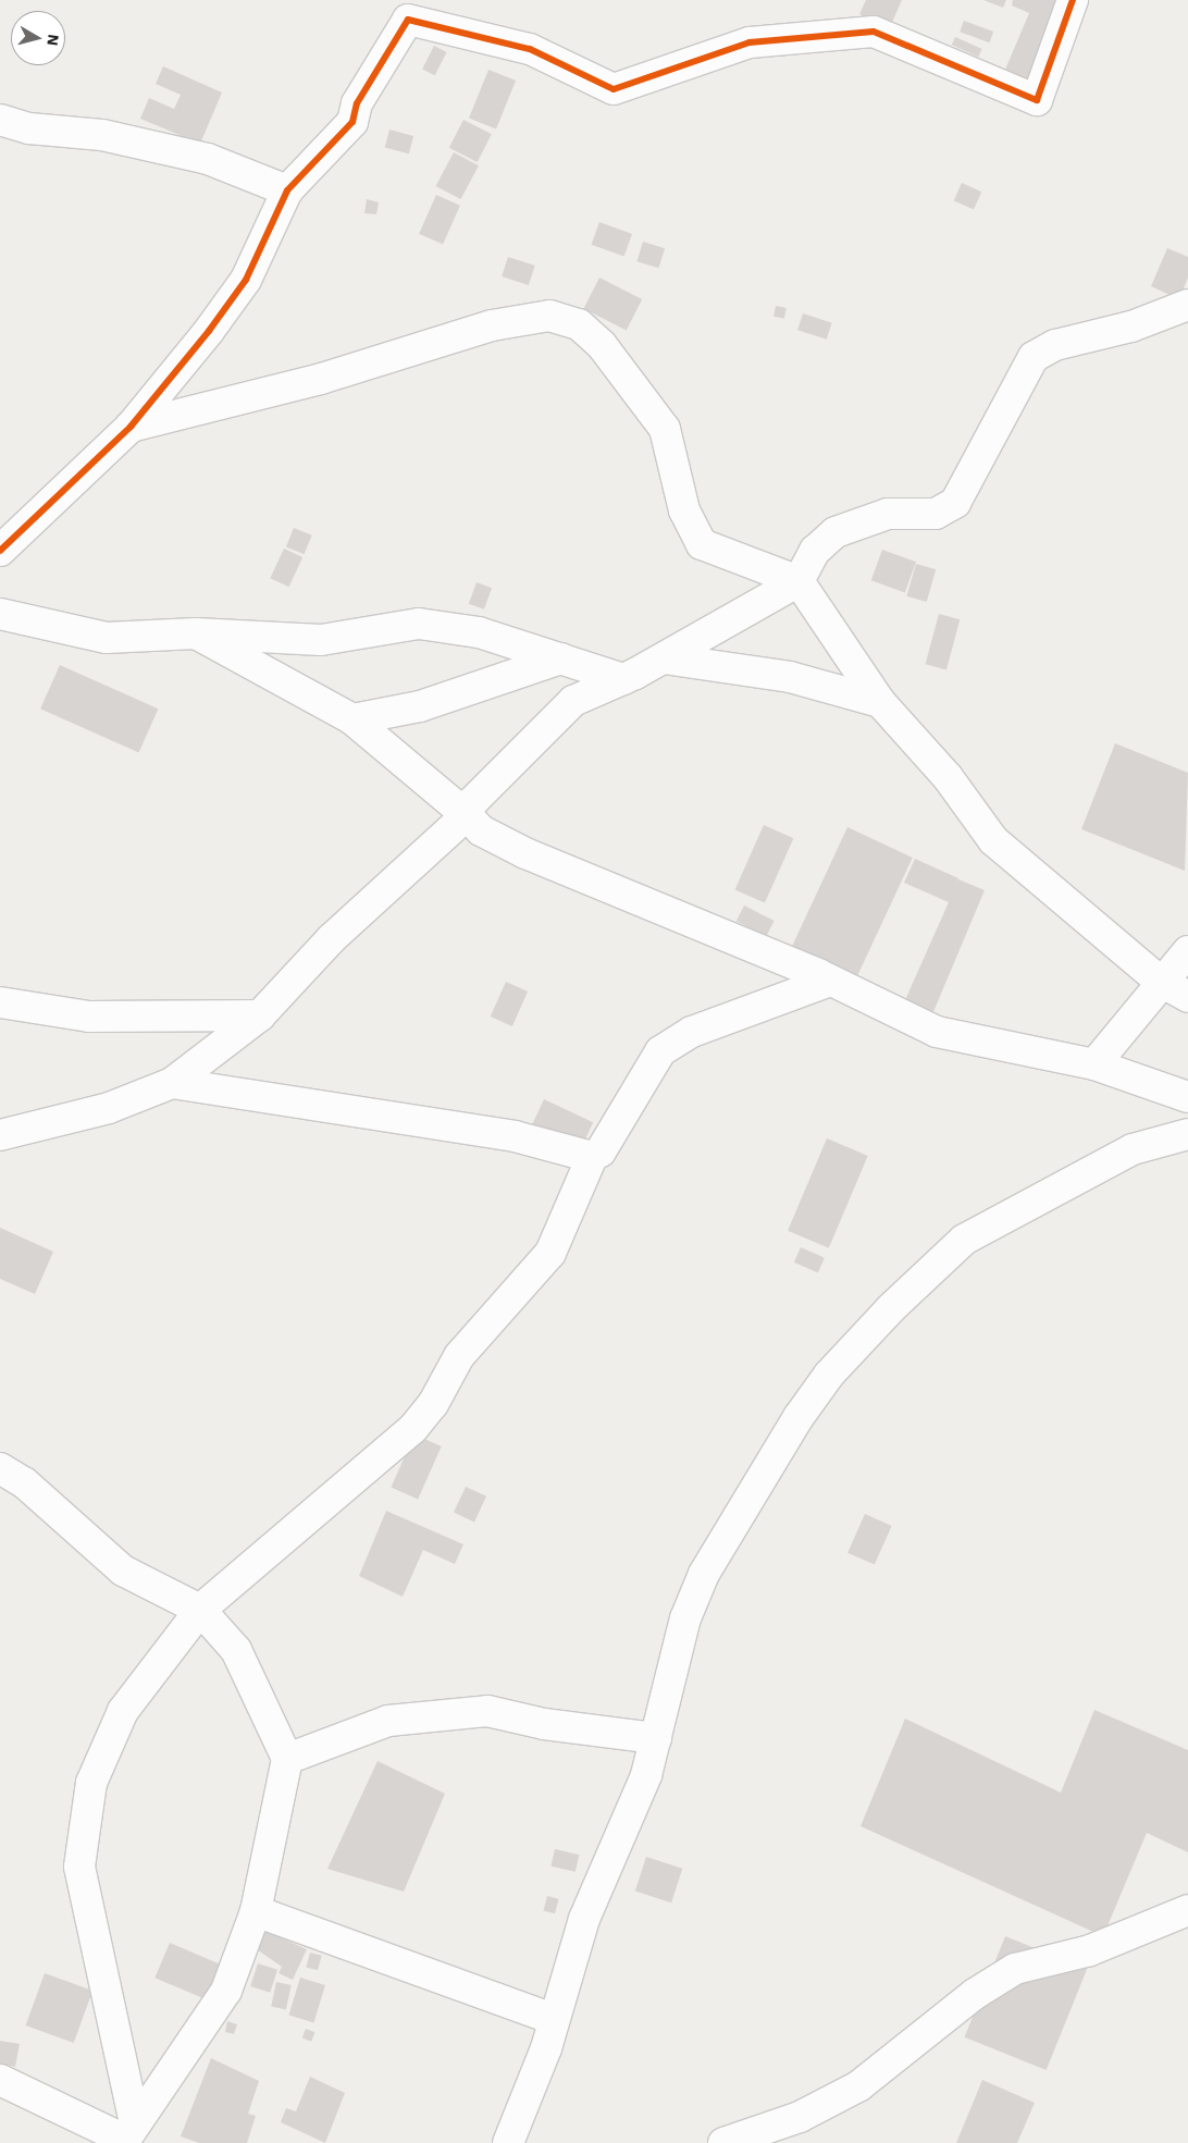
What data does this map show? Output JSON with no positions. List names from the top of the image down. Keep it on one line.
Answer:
{"north":"right"}
